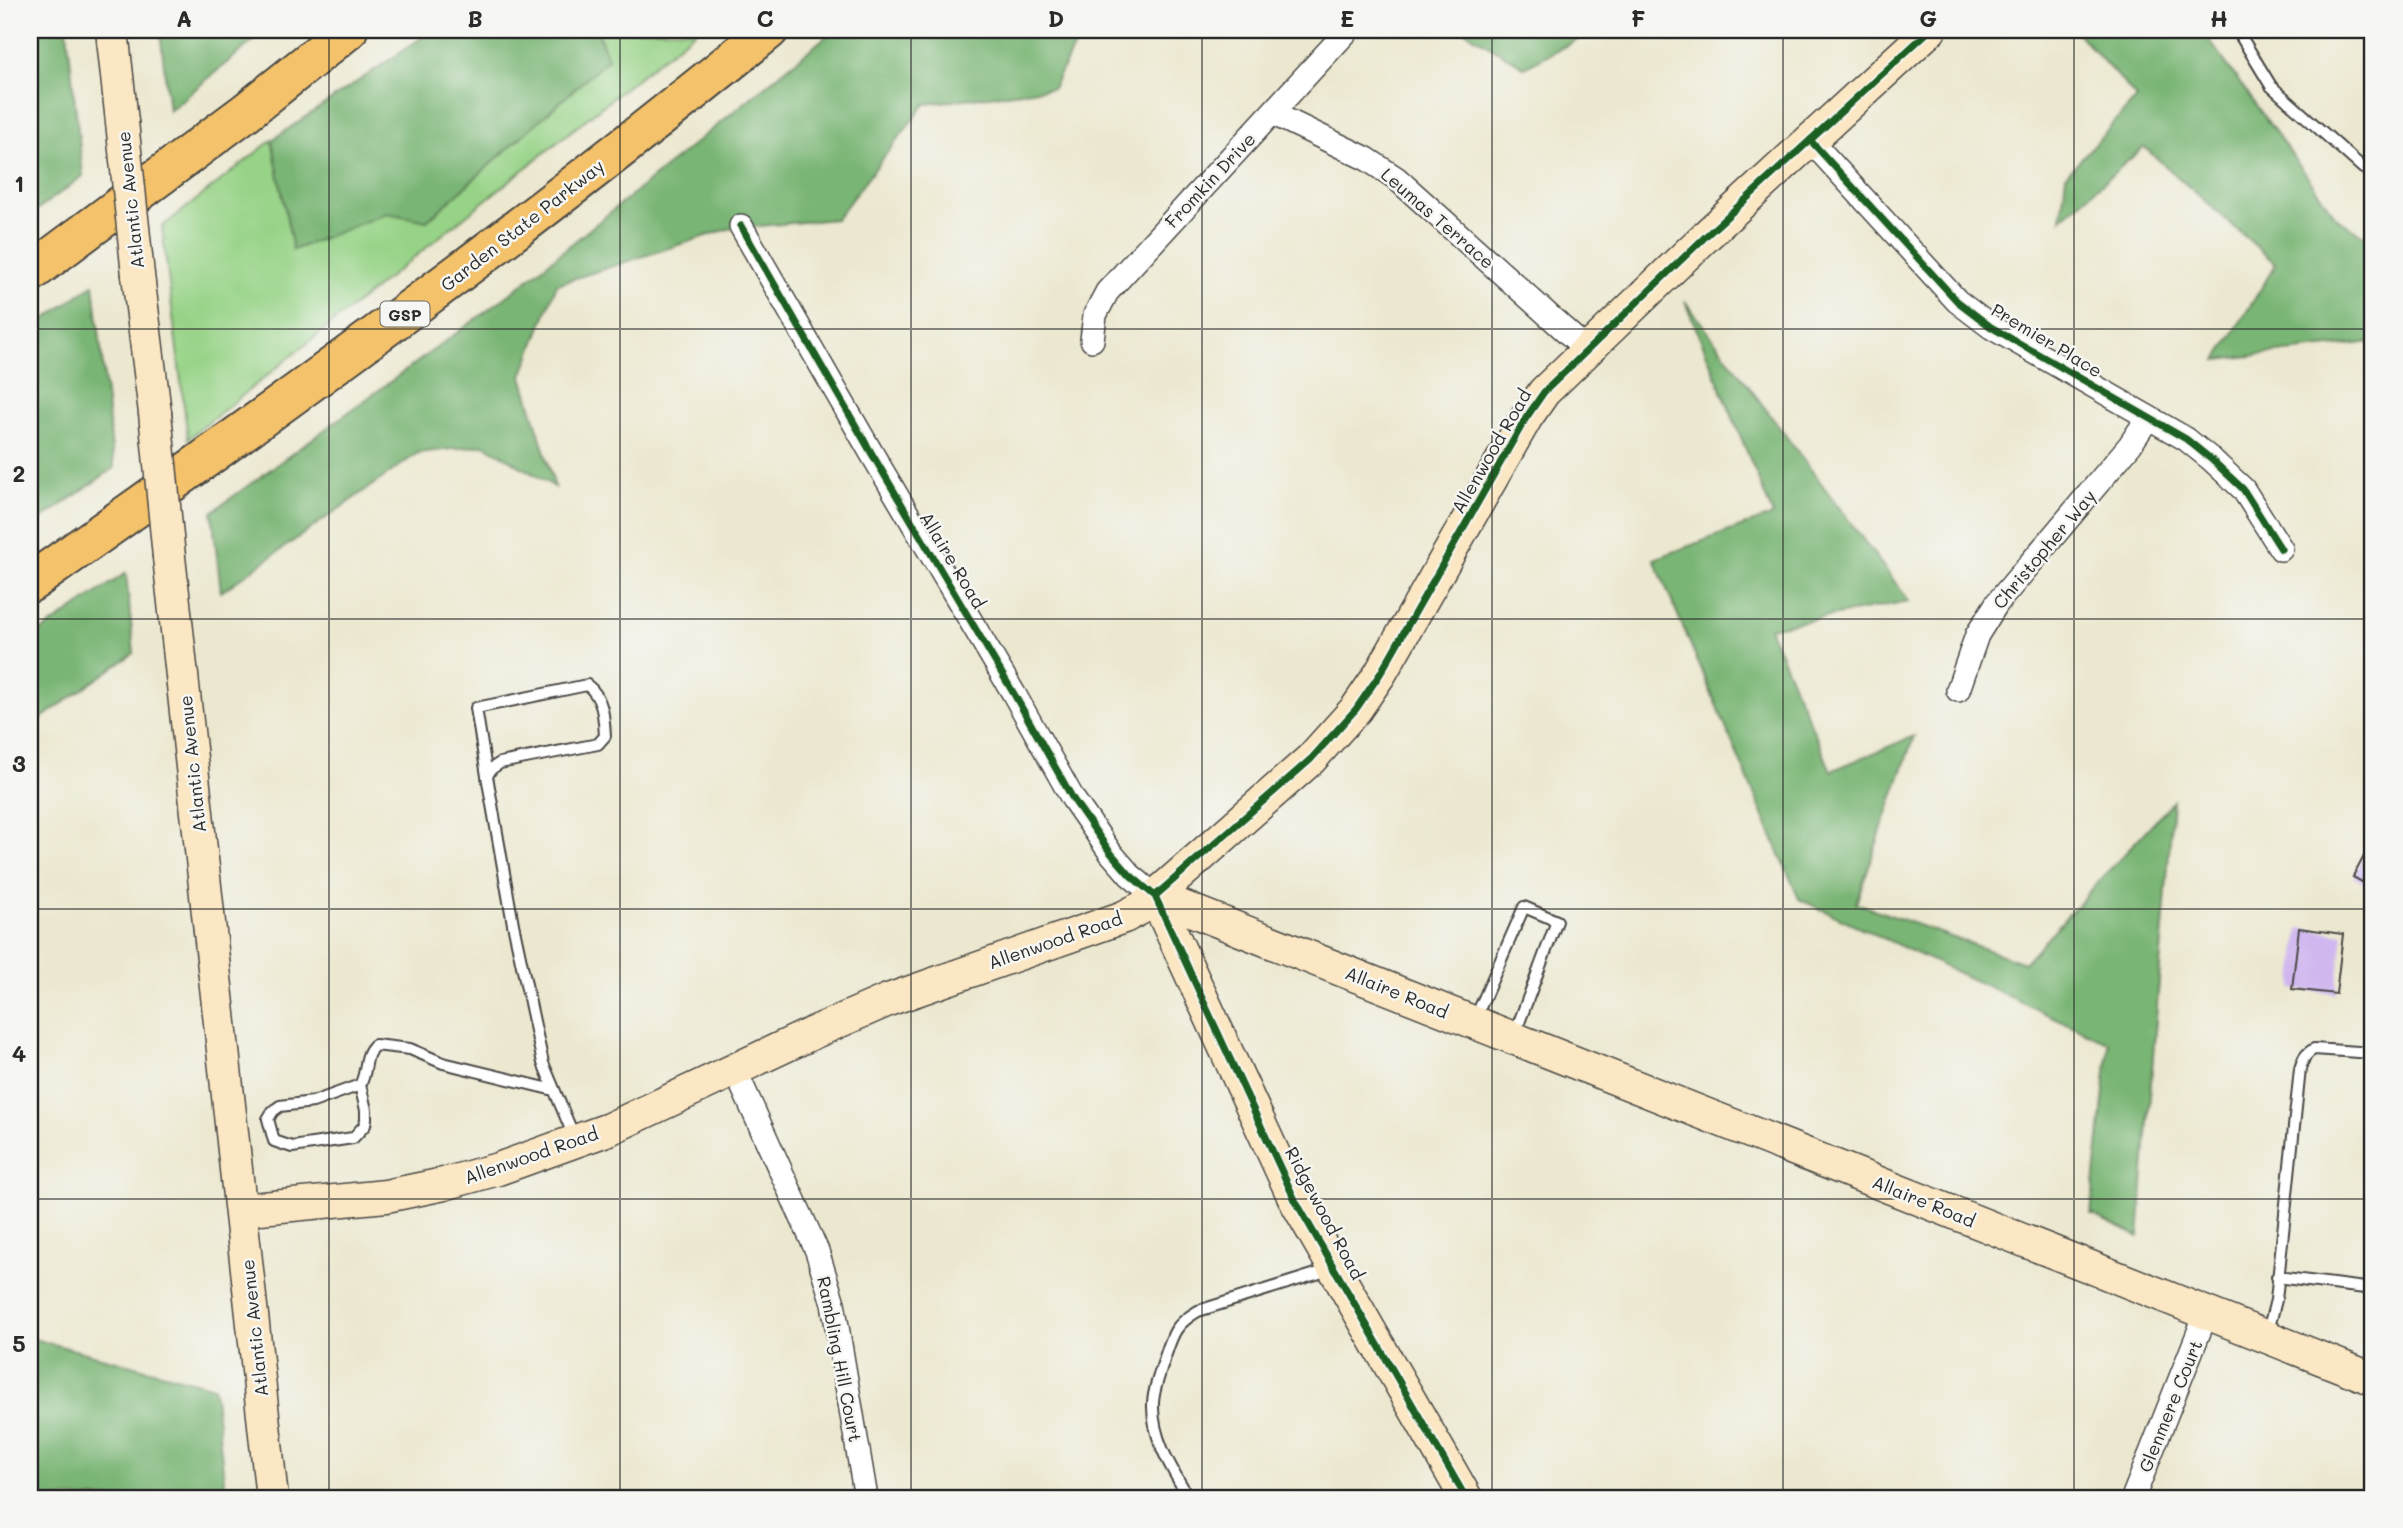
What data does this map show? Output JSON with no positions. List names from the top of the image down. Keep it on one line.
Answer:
{"streets":{"highway":["Garden State Parkway","GSP"],"main road":["Atlantic Avenue","Allenwood Road","Allaire Road","Ridgewood Road"],"street":["Fromkin Drive","Leumas Terrace","Premier Place","Christopher Way","Rambling Hill Court","Glenmere Court"]},"crossings":[["Fromkin Drive","Leumas Terrace"],["Atlantic Avenue","Allenwood Road"],["Leumas Terrace","Allenwood Road"],["Premier Place","Allenwood Road"],["Premier Place","Christopher Way"],["Allenwood Road","Allaire Road"],["Allenwood Road","Ridgewood Road"],["Allenwood Road","Rambling Hill Court"],["Allaire Road","Ridgewood Road"],["Allaire Road","Glenmere Court"]],"grid":{"columns":["A","B","C","D","E","F","G","H"],"rows":["1","2","3","4","5"]}}
